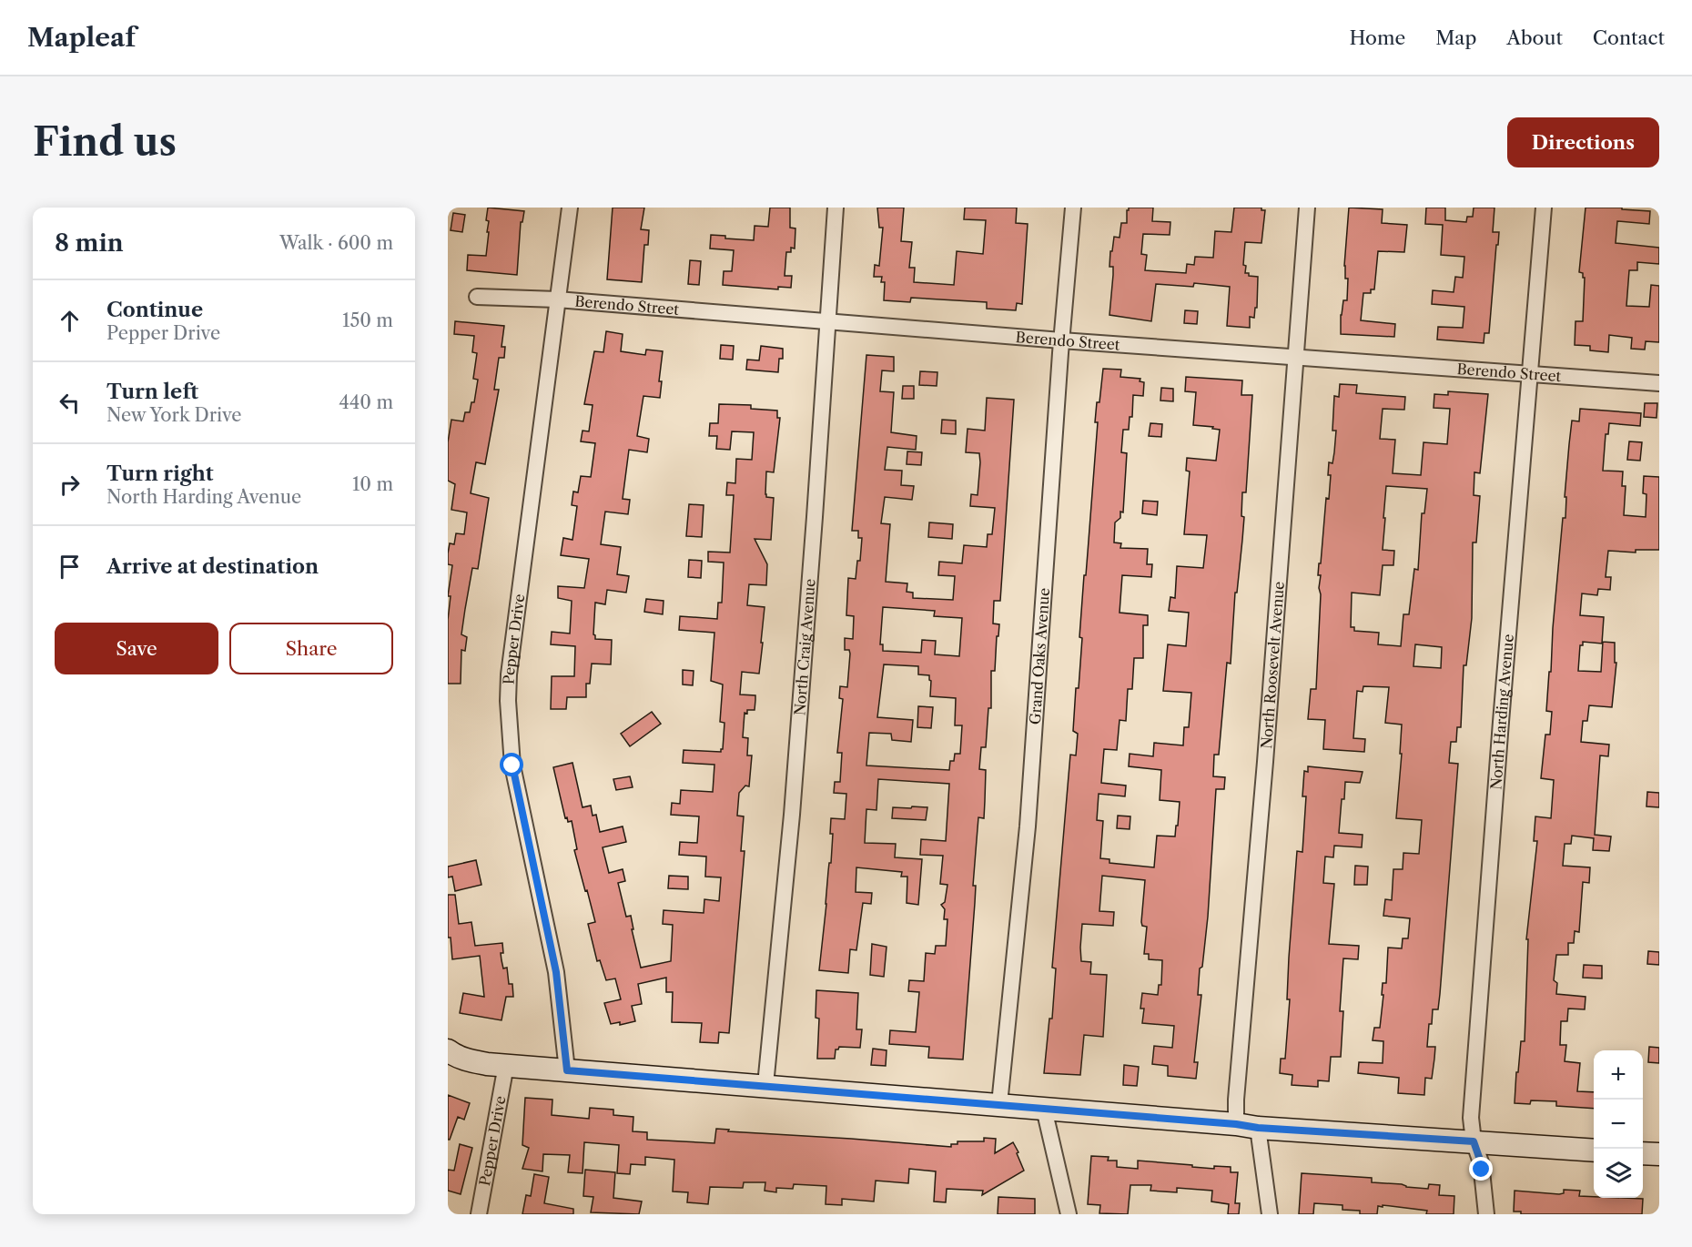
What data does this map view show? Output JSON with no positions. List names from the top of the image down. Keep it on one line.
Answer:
{"streets":{"street":["Berendo Street","Pepper Drive","North Craig Avenue","Grand Oaks Avenue","North Roosevelt Avenue","North Harding Avenue"]},"crossings":[["Berendo Street","Pepper Drive"],["Berendo Street","North Craig Avenue"],["Berendo Street","Grand Oaks Avenue"],["Berendo Street","North Roosevelt Avenue"],["Berendo Street","North Harding Avenue"]],"page":{"header":"Mapleaf","nav":["Home","Map","About","Contact"],"buttons":["Directions",["Save","Share"]],"title":"Find us","heading":["8 min","Walk · 600 m"],"list":[["Continue","Pepper Drive","150 m"],["Turn left","New York Drive","440 m"],["Turn right","North Harding Avenue","10 m"],"Arrive at destination"],"map_buttons":["+","−"]}}
